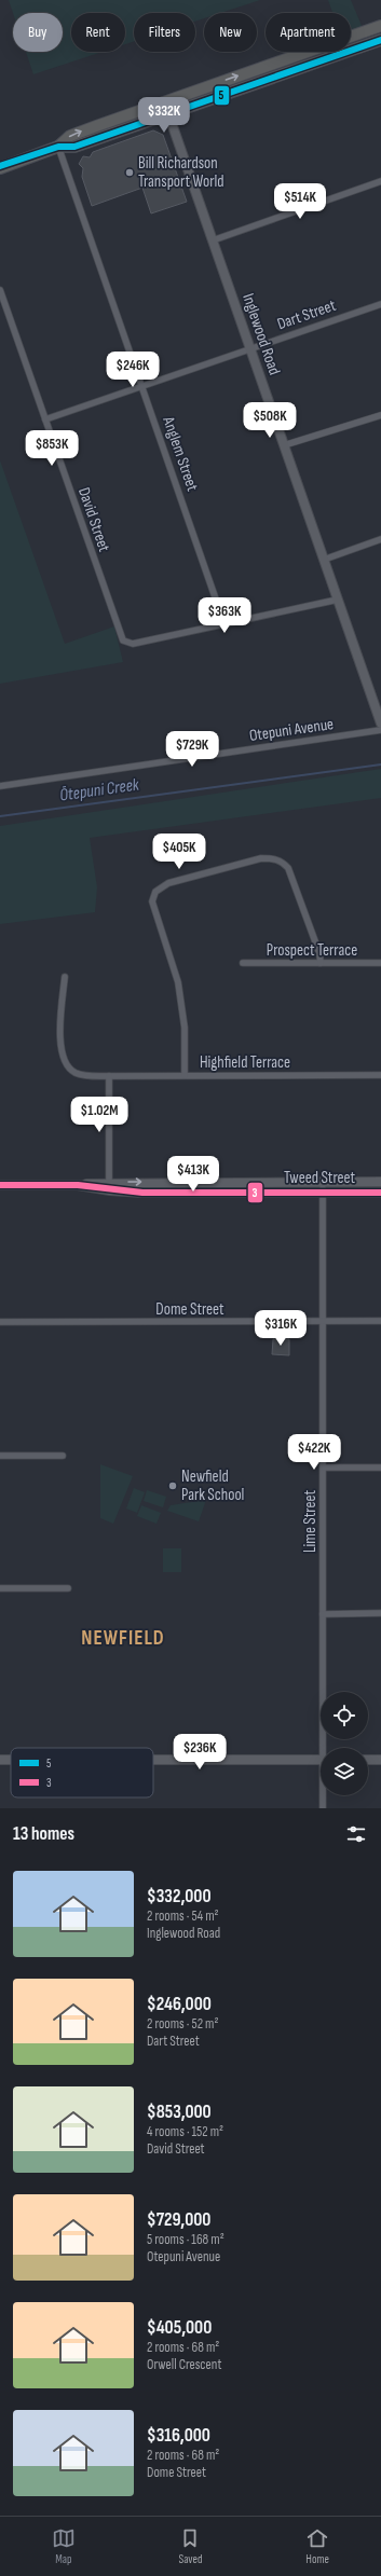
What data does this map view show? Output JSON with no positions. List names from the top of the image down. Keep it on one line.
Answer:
{"streets":{"street":["Dart Street","Inglewood Road","Anglem Street","David Street","Otepuni Avenue","Prospect Terrace","Highfield Terrace","Tweed Street","Dome Street","Lime Street"]},"crossings":[["Dart Street","Inglewood Road"],["Dart Street","Anglem Street"],["Dart Street","David Street"],["Anglem Street","David Street"],["Tweed Street","Lime Street"],["Dome Street","Lime Street"]],"districts":["NEWFIELD"],"water":["Ōtepuni Creek"],"places":["Bill Richardson Transport World","Newfield Park School"],"lines":["transit line 5","transit line 3"],"legend":["5","3"],"page":{"chip":["Buy","Rent","Filters","New","Apartment"],"price":["$332K","$514K","$246K","$508K","$853K","$363K","$729K","$405K","$1.02M","$413K","$316K","$422K","$236K"],"heading":"13 homes","list":[{"name":"$332,000","note":"2 rooms · 54 m² · Inglewood Road"},{"name":"$246,000","note":"2 rooms · 52 m² · Dart Street"},{"name":"$853,000","note":"4 rooms · 152 m² · David Street"},{"name":"$729,000","note":"5 rooms · 168 m² · Otepuni Avenue"},{"name":"$405,000","note":"2 rooms · 68 m² · Orwell Crescent"},{"name":"$316,000","note":"2 rooms · 68 m² · Dome Street"}],"tabs":["Map","Saved","Home"]}}
